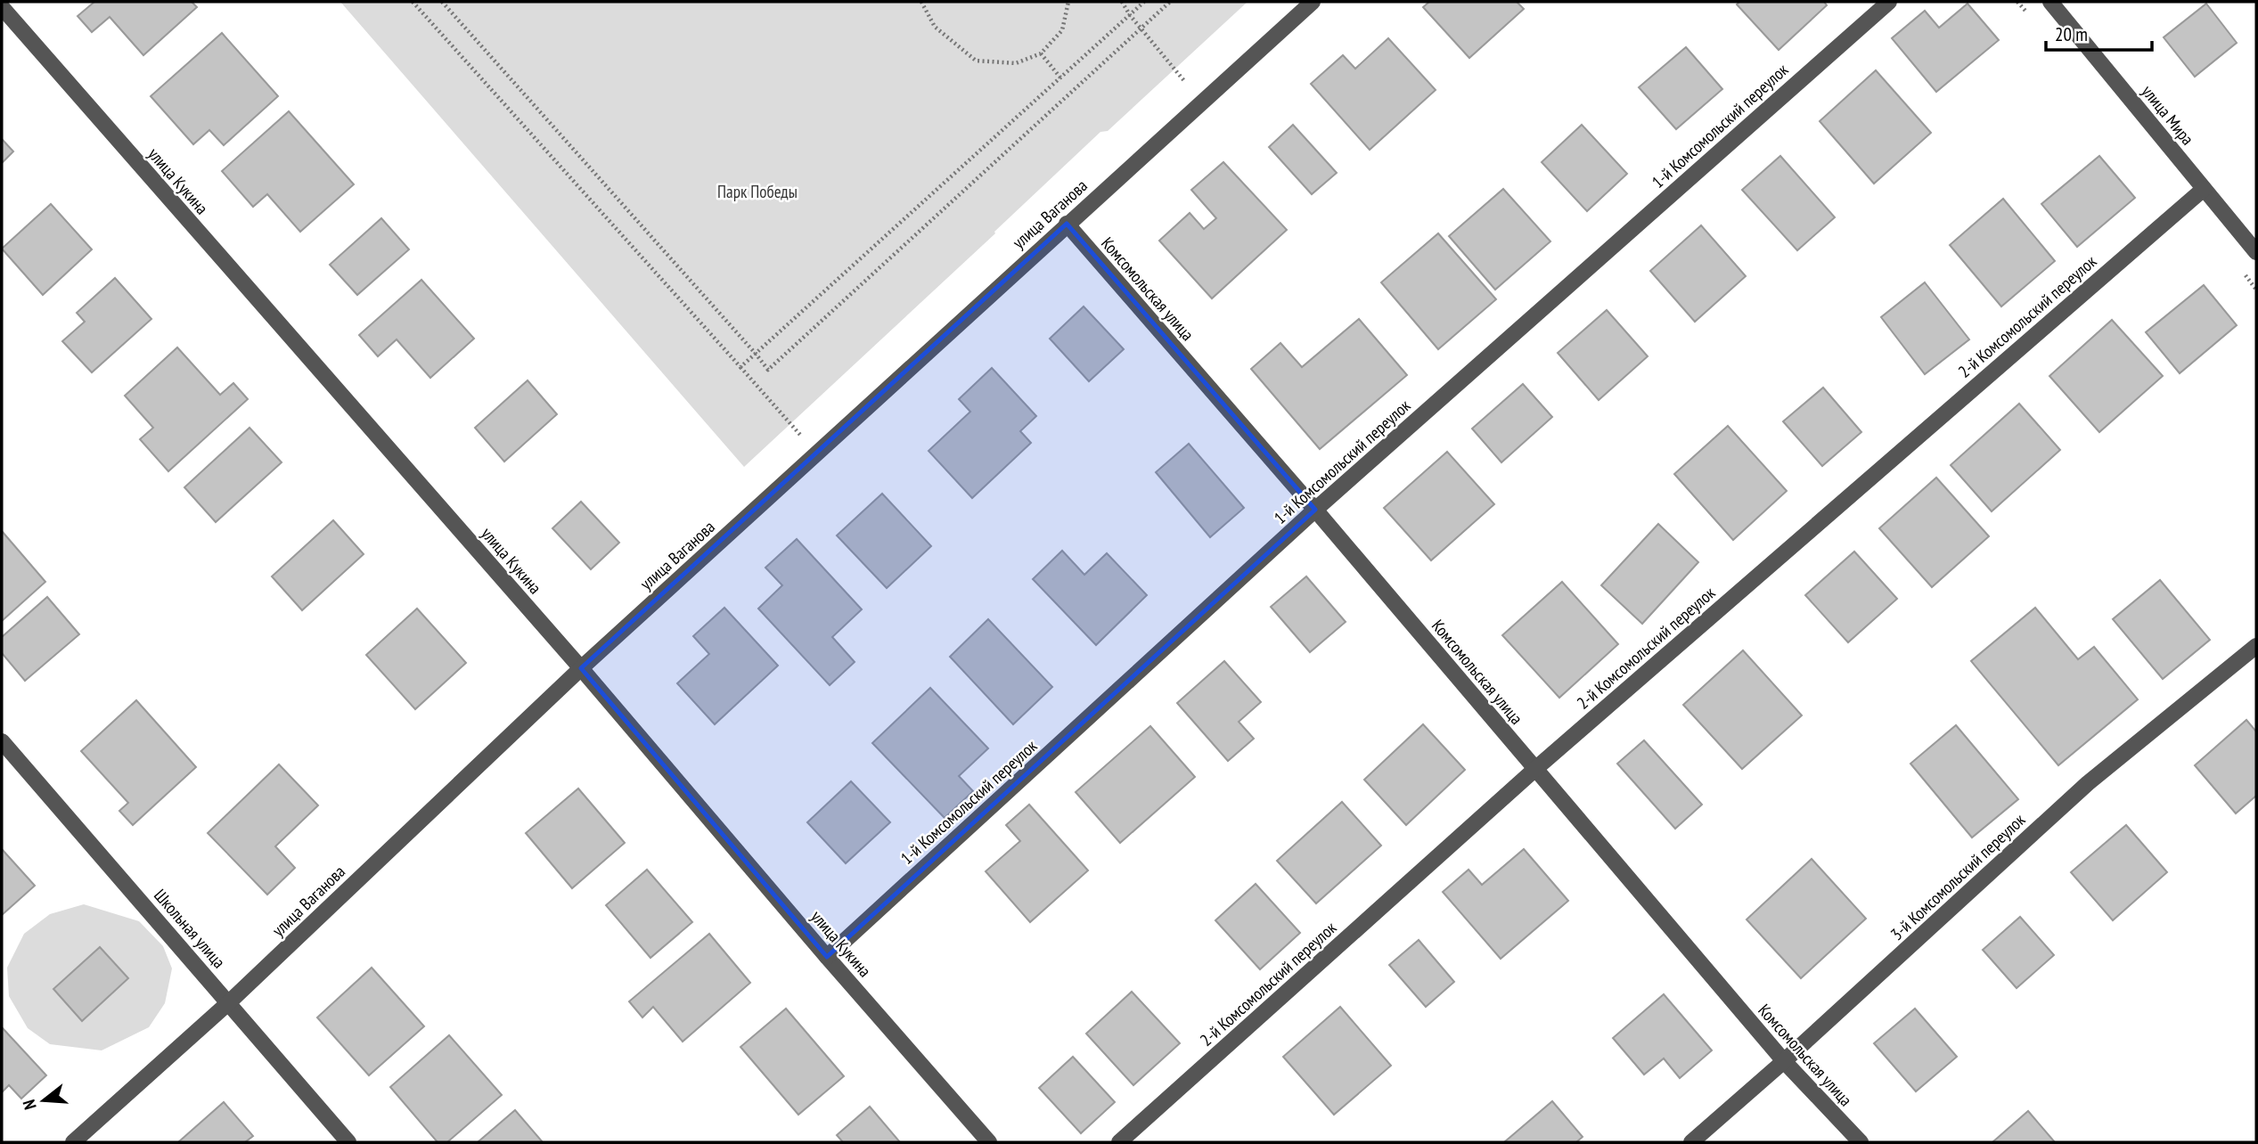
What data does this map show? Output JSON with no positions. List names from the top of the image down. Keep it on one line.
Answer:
{"streets":{"street":["улица Мира","1-й Комсомольский переулок","улица Кукина","улица Ваганова","Комсомольская улица","2-й Комсомольский переулок","3-й Комсомольский переулок","Школьная улица"]},"crossings":[["улица Мира","2-й Комсомольский переулок"],["1-й Комсомольский переулок","улица Кукина"],["1-й Комсомольский переулок","Комсомольская улица"],["улица Кукина","улица Ваганова"],["улица Ваганова","Комсомольская улица"],["улица Ваганова","Школьная улица"],["Комсомольская улица","2-й Комсомольский переулок"],["Комсомольская улица","3-й Комсомольский переулок"]],"parks":["Парк Победы"],"scale_bar":"20 m","north":"left"}
